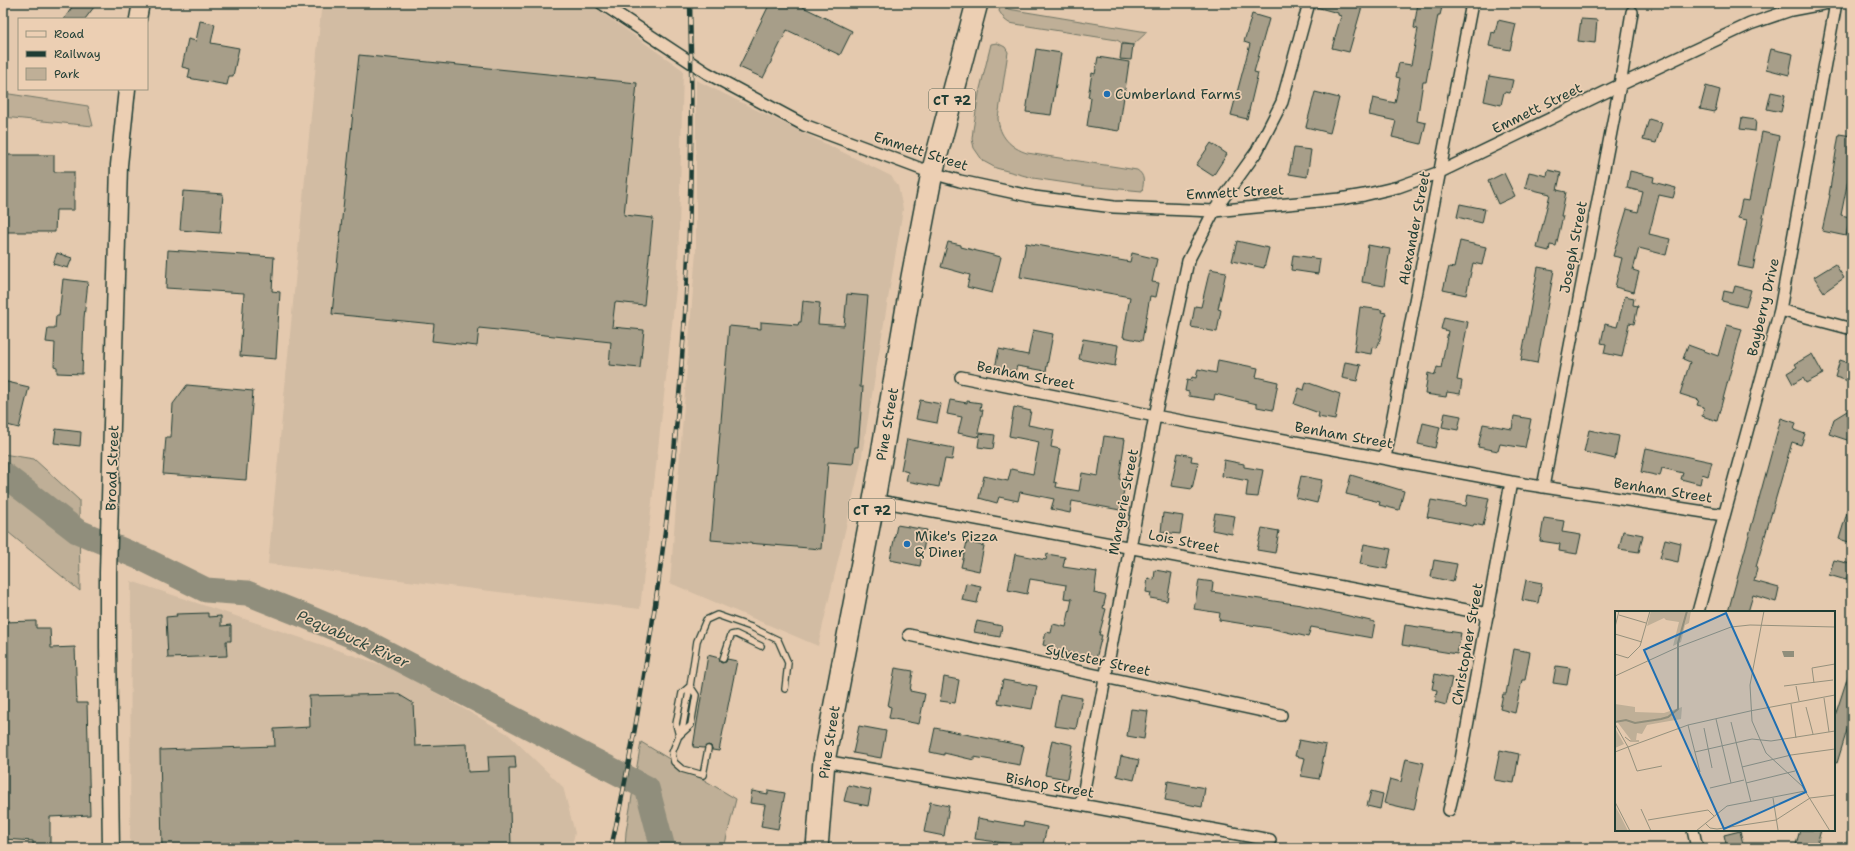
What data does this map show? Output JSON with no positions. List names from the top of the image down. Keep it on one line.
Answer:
{"streets":{"highway":["CT 72","Pine Street"],"main road":["Broad Street"],"street":["Emmett Street","Alexander Street","Joseph Street","Bayberry Drive","Benham Street","Margerie Street","Lois Street","Christopher Street","Sylvester Street","Bishop Street"]},"crossings":[["Emmett Street","Alexander Street"],["Emmett Street","Joseph Street"],["Emmett Street","Pine Street"],["Emmett Street","Margerie Street"],["Alexander Street","Benham Street"],["Joseph Street","Benham Street"],["Bayberry Drive","Benham Street"],["Benham Street","Margerie Street"],["Benham Street","Christopher Street"],["Pine Street","Lois Street"],["Pine Street","Bishop Street"],["Margerie Street","Lois Street"],["Margerie Street","Sylvester Street"],["Margerie Street","Bishop Street"],["Lois Street","Christopher Street"]],"water":["Pequabuck River"],"places":["Cumberland Farms","Mike's Pizza & Diner"],"legend":["Road","Railway","Park"]}
